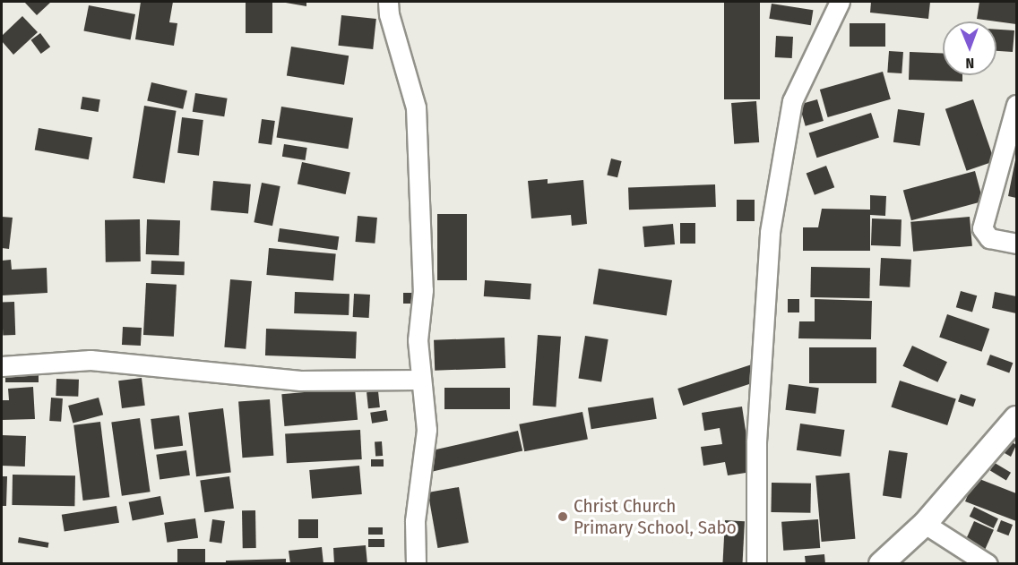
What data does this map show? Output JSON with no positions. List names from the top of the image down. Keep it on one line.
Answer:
{"places":["Christ Church Primary School, Sabo"],"north":"bottom"}
